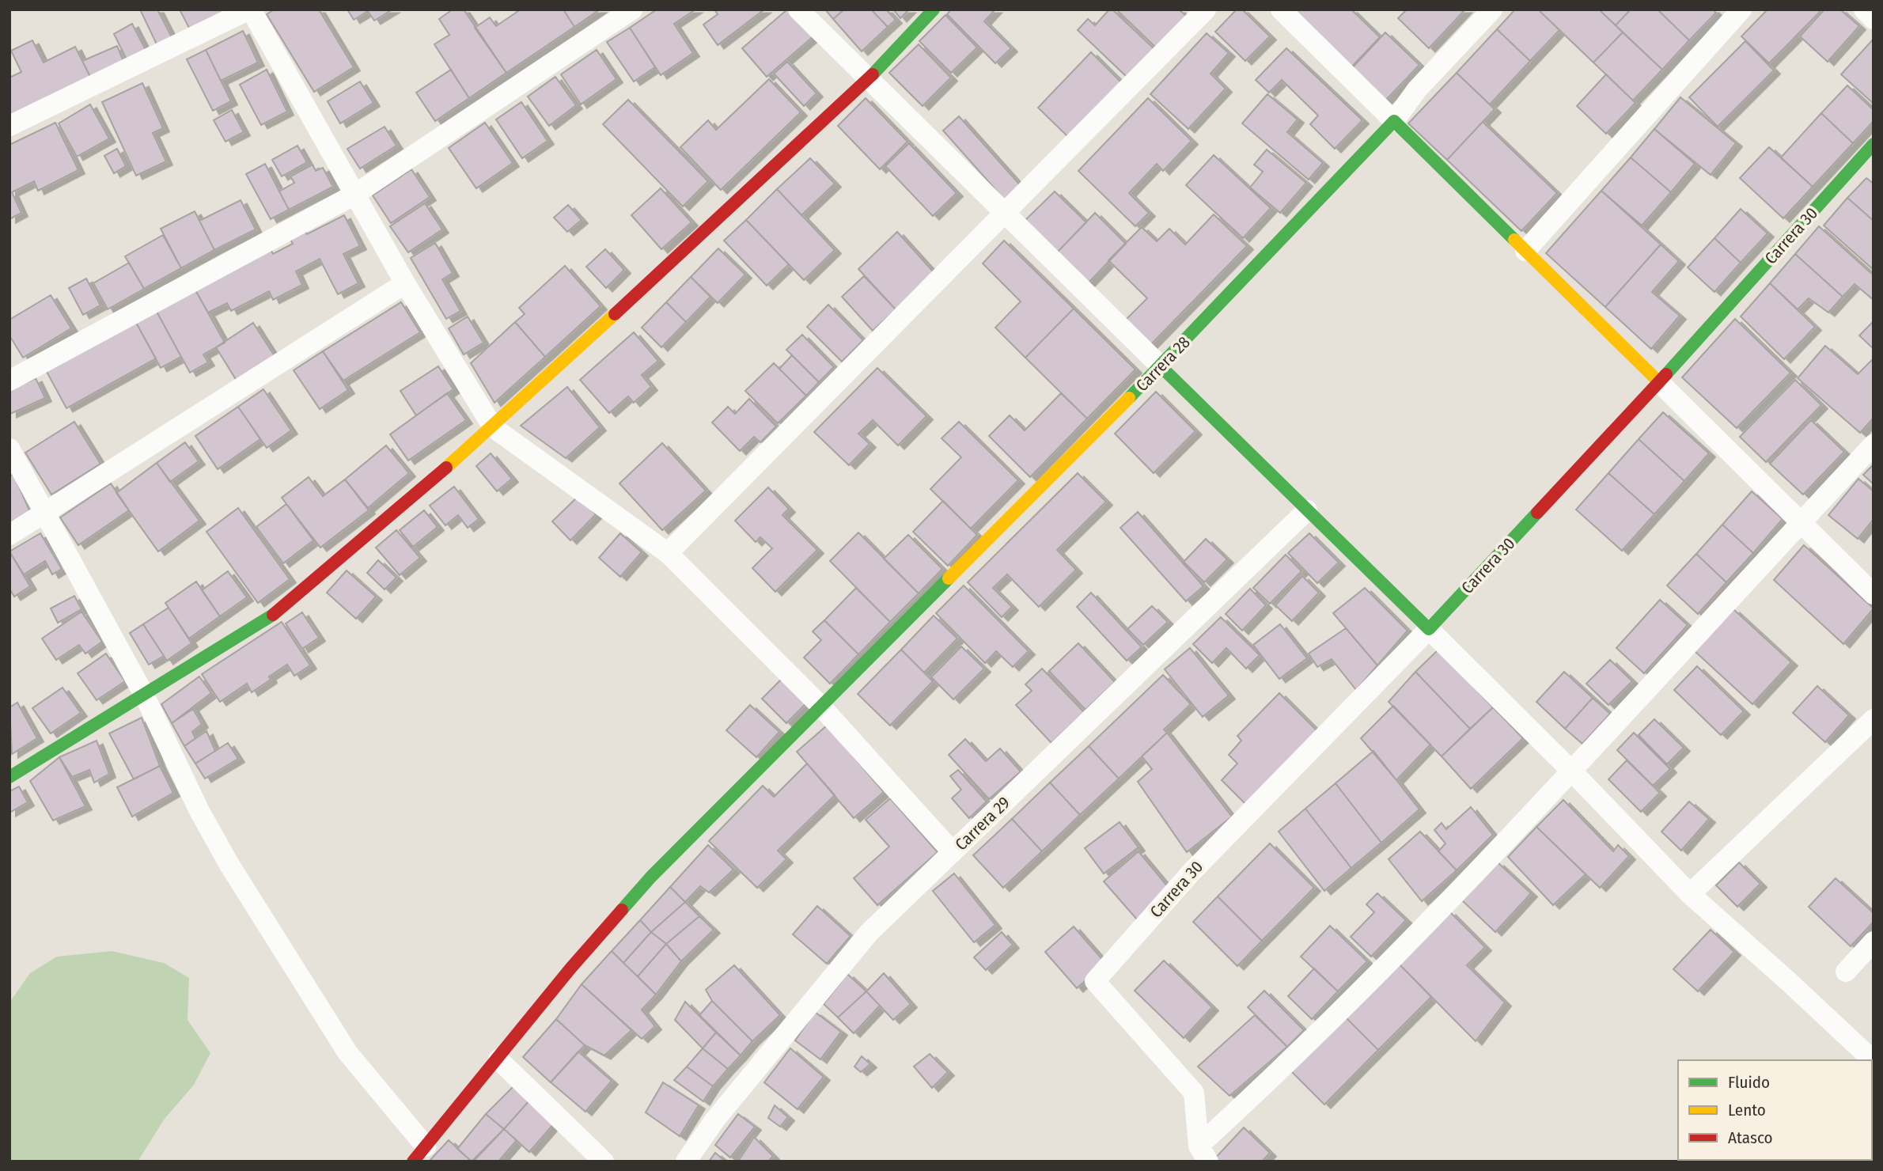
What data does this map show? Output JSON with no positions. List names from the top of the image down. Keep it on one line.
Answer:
{"streets":{"main road":["Carrera 30","Carrera 28"],"street":["Carrera 29"]},"legend":["Fluido","Lento","Atasco"]}
